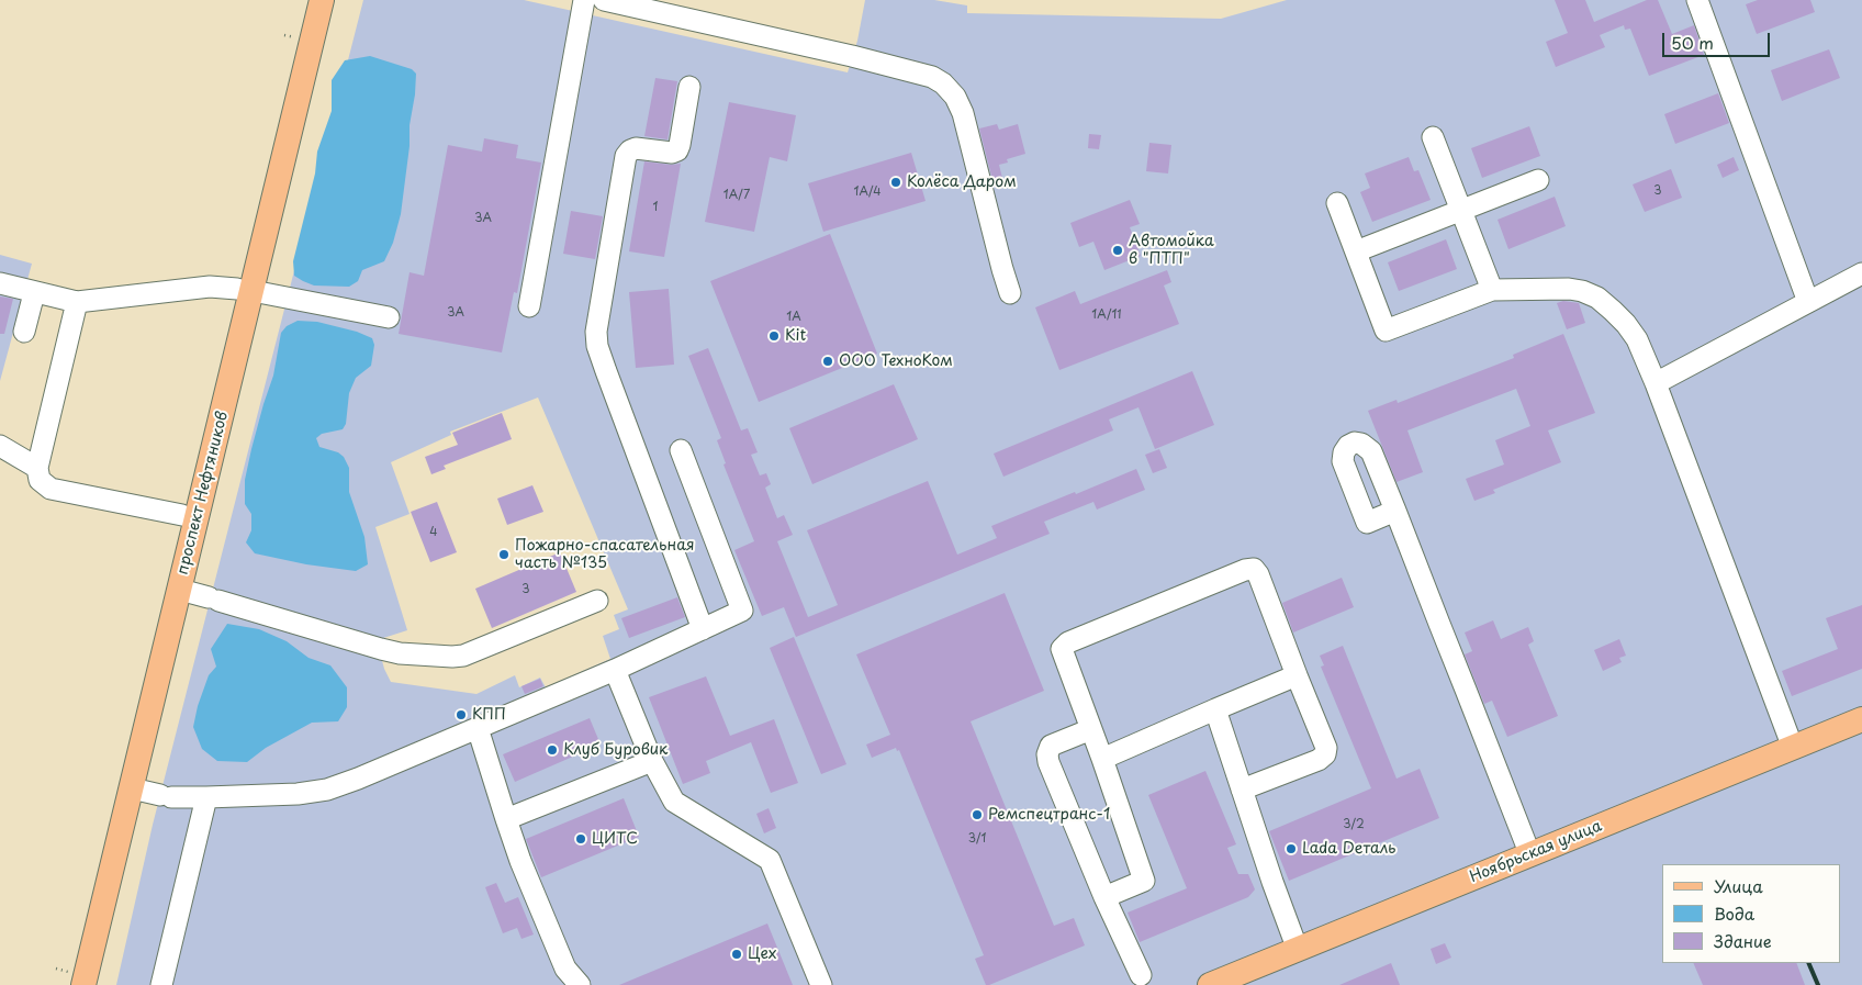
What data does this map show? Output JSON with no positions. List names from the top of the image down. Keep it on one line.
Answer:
{"streets":{"main road":["проспект Нефтяников","Ноябрьская улица"]},"places":["Колёса Даром","Автомойка в \"ПТП\"","Kit","ООО ТехноКом","Пожарно-спасательная часть №135","КПП","Клуб Буровик","Ремспецтранс-1","ЦИТС","Lada Dеталь","Цех"],"house_numbers":["3","1А/4","1А/7","1","3А","3А","1А/11","1А","4","3","3/2","3/1"],"legend":["Улица","Вода","Здание"],"scale_bar":"50 m"}
